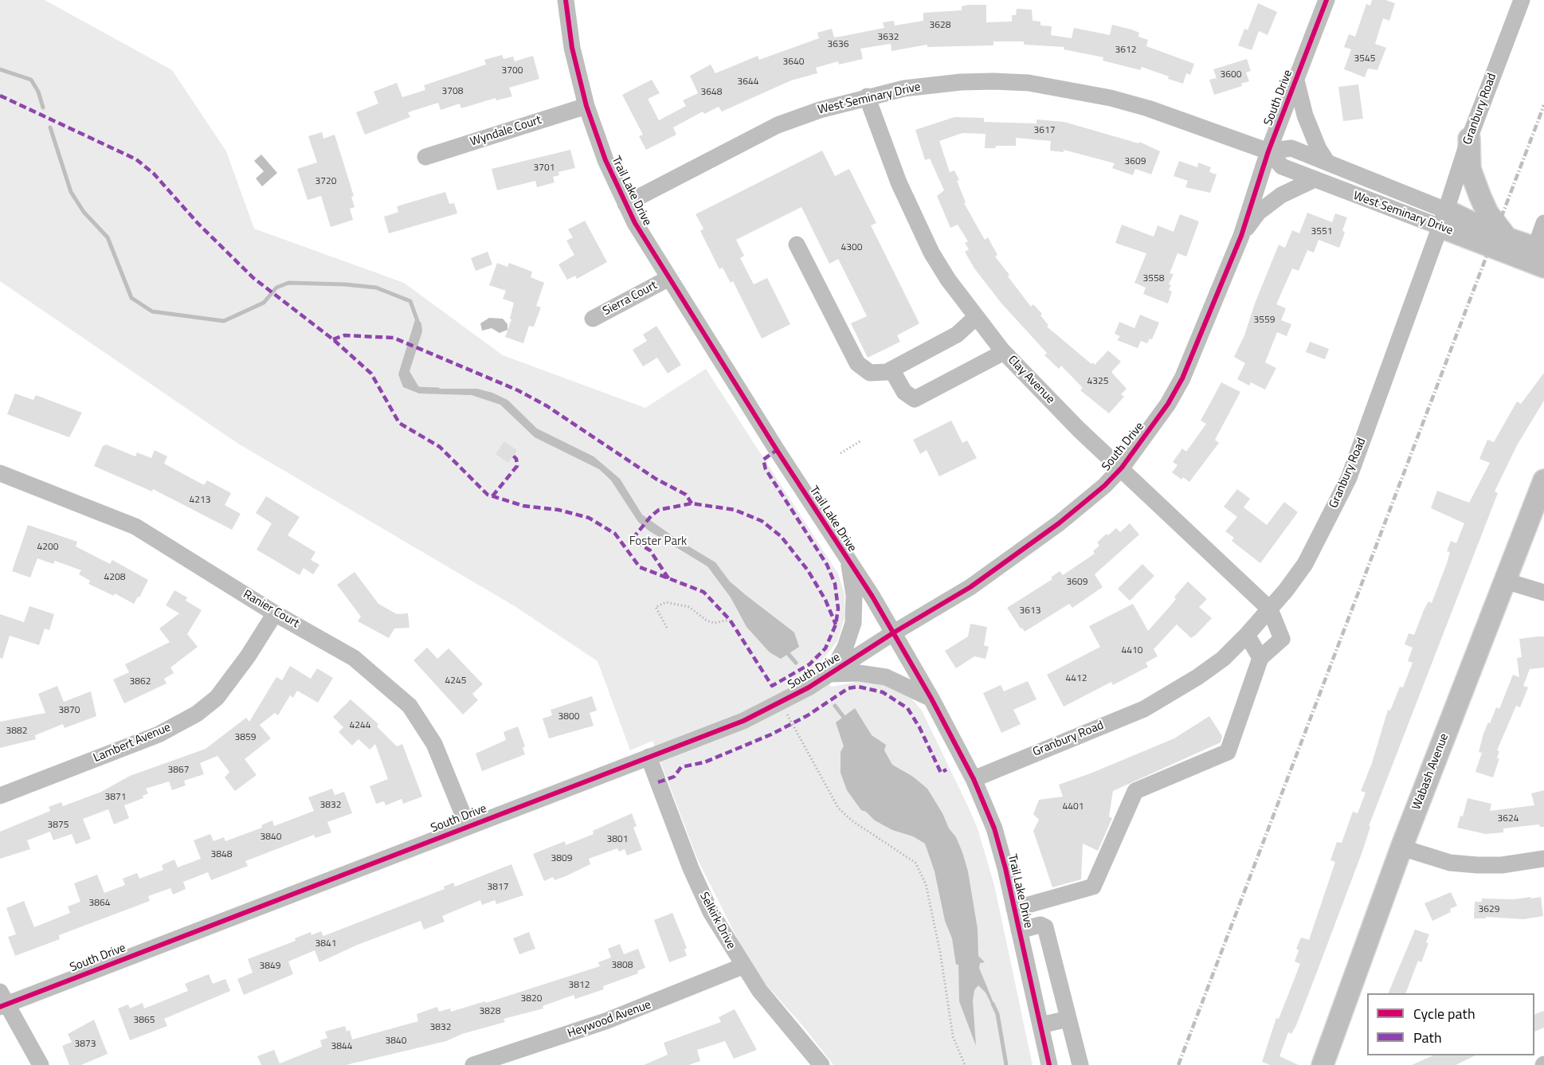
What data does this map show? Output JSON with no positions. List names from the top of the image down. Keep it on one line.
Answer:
{"streets":{"main road":["West Seminary Drive","Wabash Avenue"],"street":["South Drive","Granbury Road","Wyndale Court","Trail Lake Drive","Sierra Court","Clay Avenue","Ranier Court","Lambert Avenue","Selkirk Drive","Heywood Avenue"]},"crossings":[["South Drive","West Seminary Drive"],["South Drive","Trail Lake Drive"],["South Drive","Clay Avenue"],["South Drive","Ranier Court"],["South Drive","Selkirk Drive"],["West Seminary Drive","Granbury Road"],["West Seminary Drive","Trail Lake Drive"],["West Seminary Drive","Clay Avenue"],["Granbury Road","Trail Lake Drive"],["Granbury Road","Clay Avenue"],["Wyndale Court","Trail Lake Drive"],["Trail Lake Drive","Sierra Court"],["Ranier Court","Lambert Avenue"],["Selkirk Drive","Heywood Avenue"]],"parks":["Foster Park"],"house_numbers":["3628","3632","3636","3612","3545","3640","3700","3600","3644","3708","3648","3617","3609","3701","3720","3551","4300","3558","3559","4325","4213","4200","4208","3609","3613","4410","4412","4245","3862","3870","3800","4244","3882","3859","3867","3871","3832","4401","3624","3875","3840","3801","3848","3809","3817","3864","3629","3841","3808","3849","3812","3820","3828","3865","3832","3840","3873","3844"],"legend":["Cycle path","Path"]}
